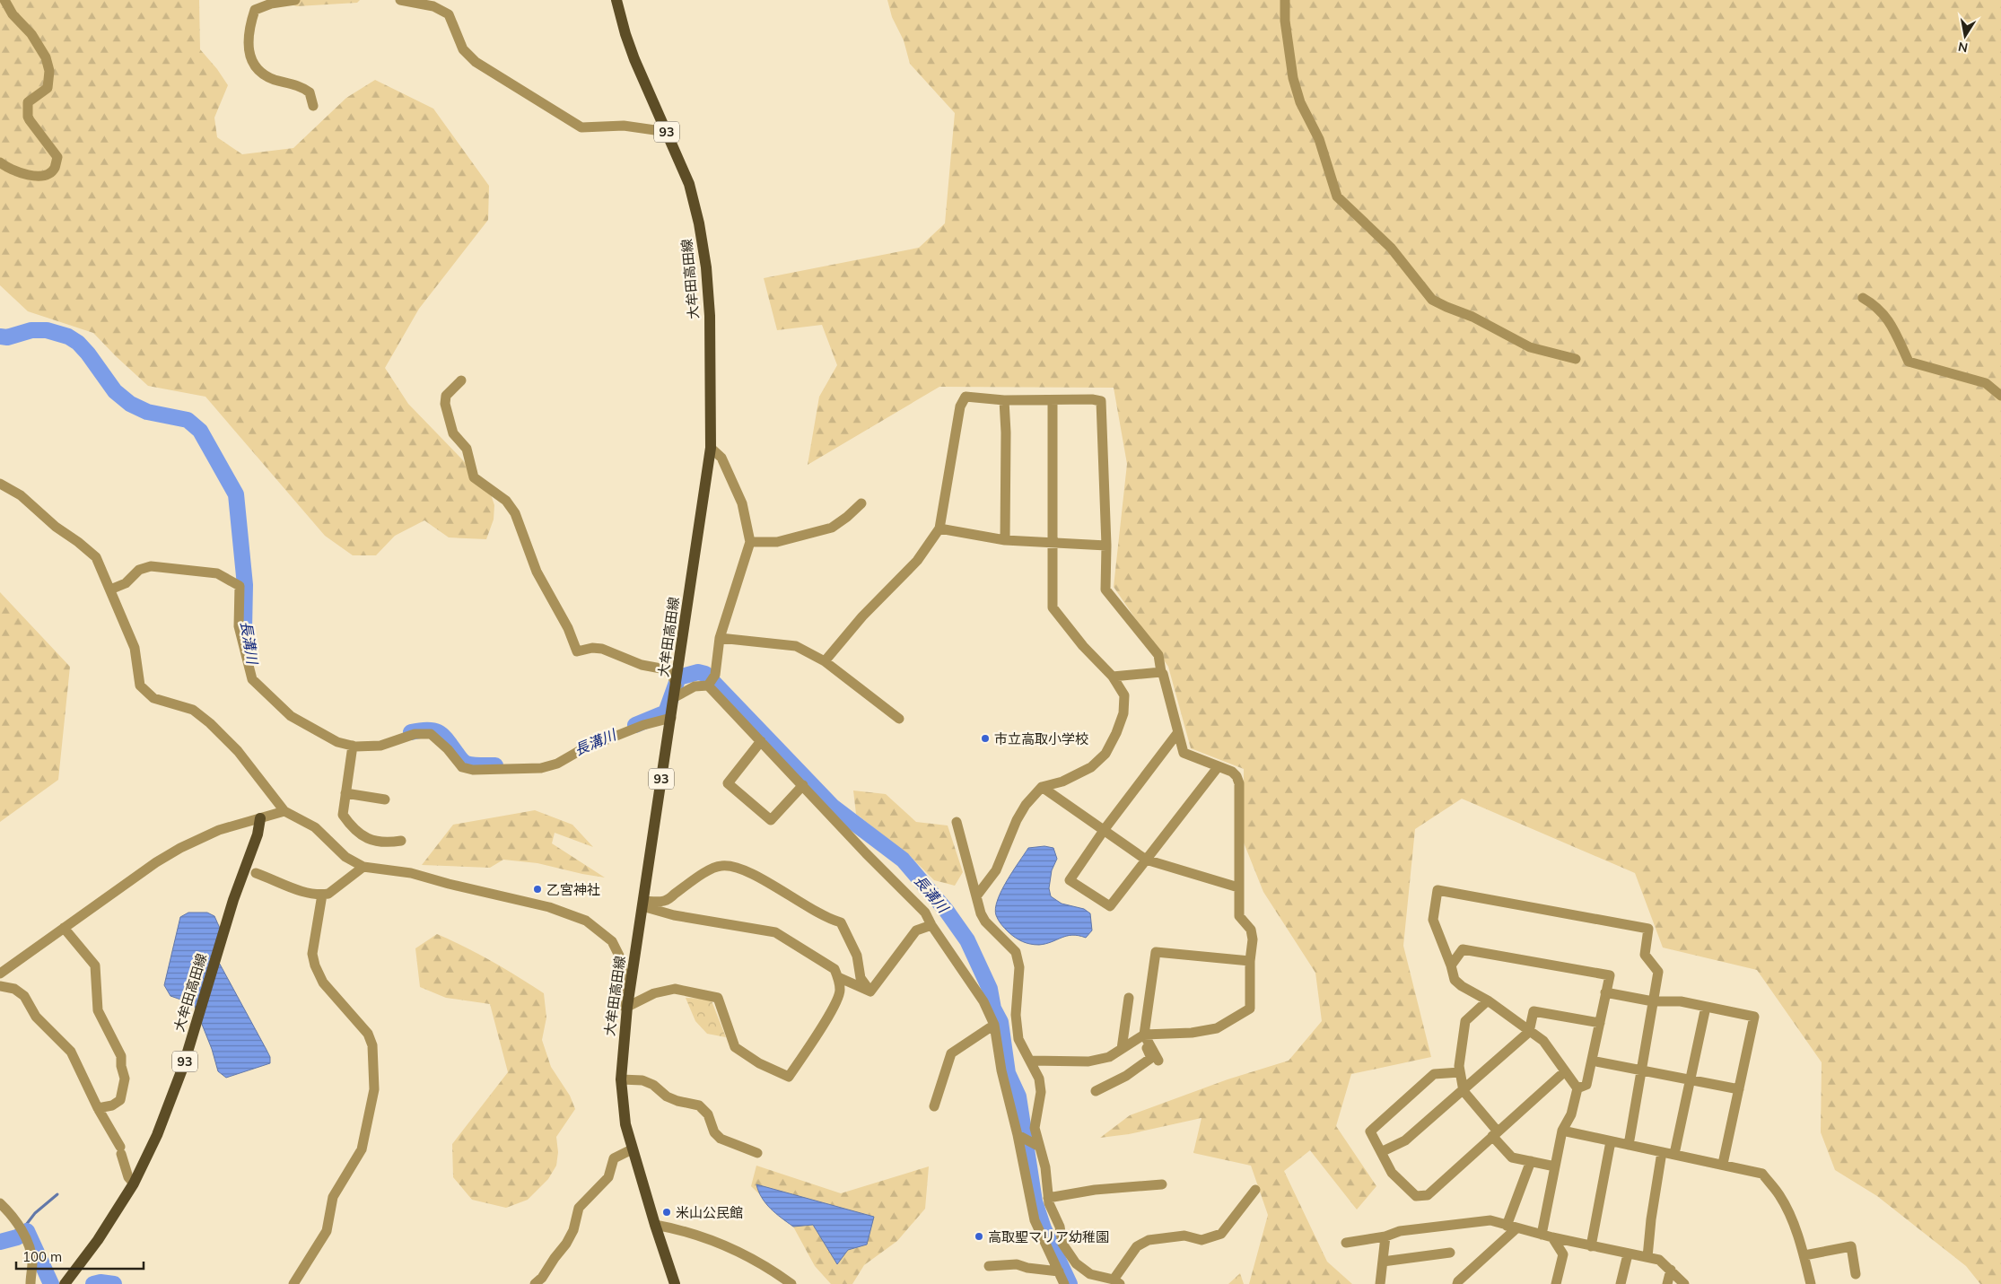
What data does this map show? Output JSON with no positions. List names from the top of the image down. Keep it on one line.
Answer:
{"streets":{"main road":["93","大牟田高田線"]},"water":["長溝川"],"places":["市立高取小学校","乙宮神社","米山公民館","高取聖マリア幼稚園"],"scale_bar":"100 m","north":"bottom"}
